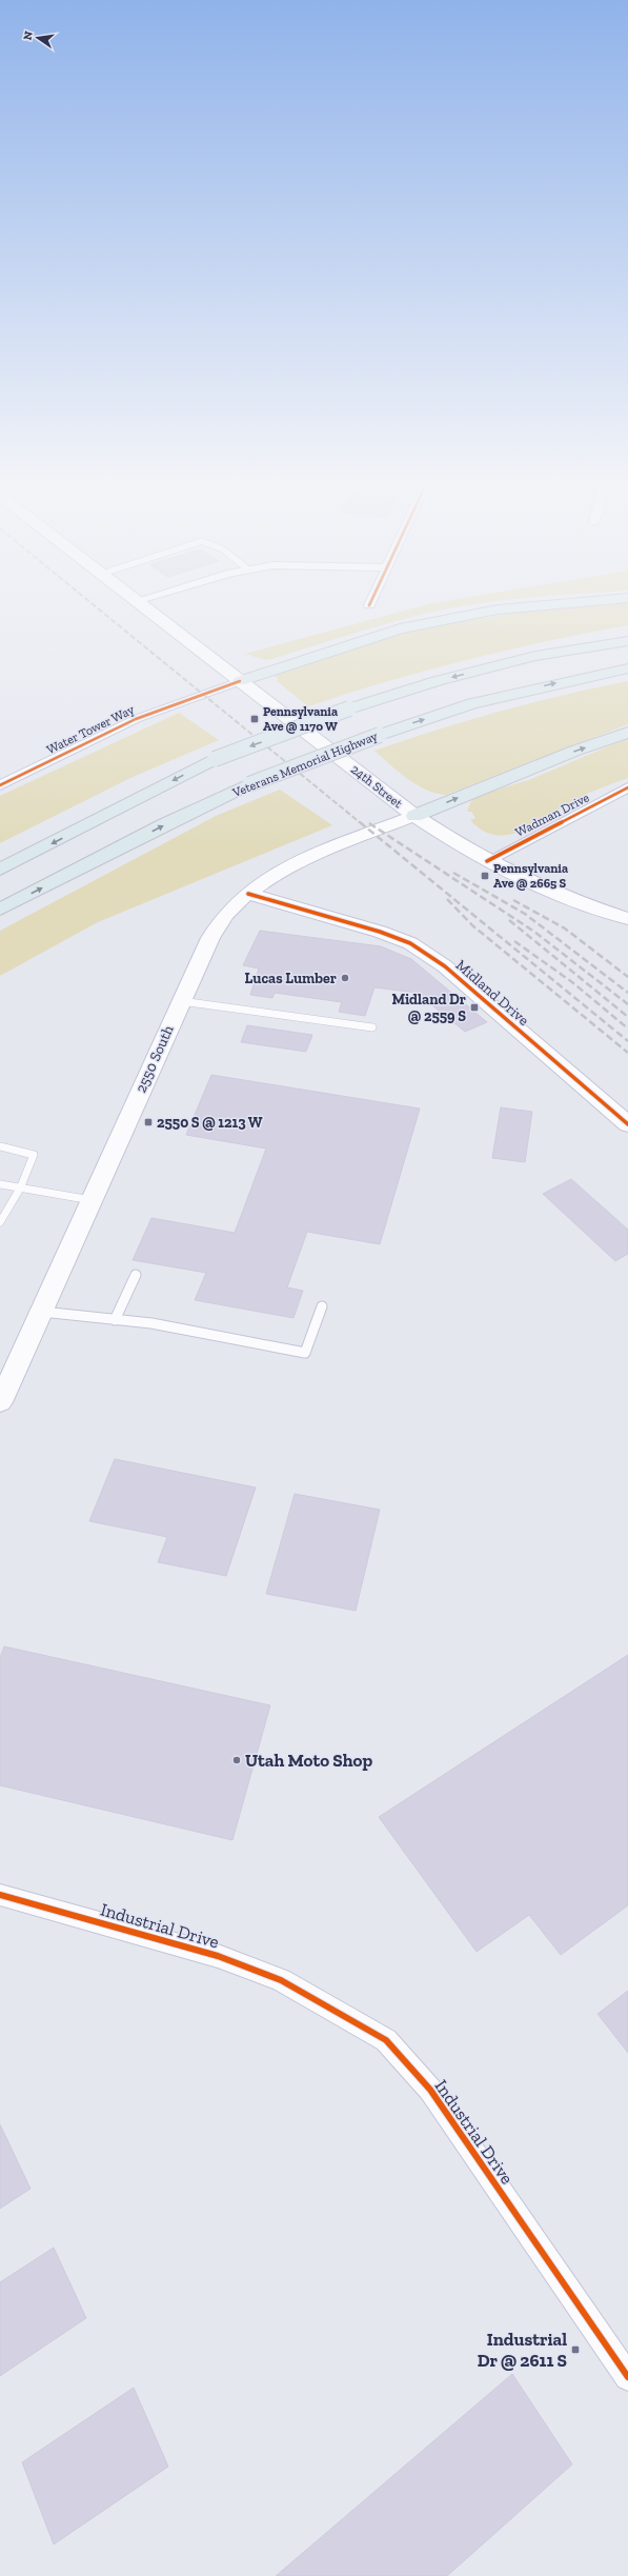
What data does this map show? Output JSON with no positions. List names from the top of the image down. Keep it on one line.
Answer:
{"streets":{"highway":["Veterans Memorial Highway"],"main road":["24th Street","Midland Drive","2550 South"],"street":["Water Tower Way","Wadman Drive","Industrial Drive"]},"crossings":[["Water Tower Way","24th Street"],["24th Street","Wadman Drive"],["24th Street","2550 South"],["Midland Drive","2550 South"]],"places":{"transit":["Pennsylvania Ave @ 1170 W","Pennsylvania Ave @ 2665 S","Midland Dr @ 2559 S","2550 S @ 1213 W","Industrial Dr @ 2611 S"],"other":["Lucas Lumber","Utah Moto Shop"]},"north":"left"}
